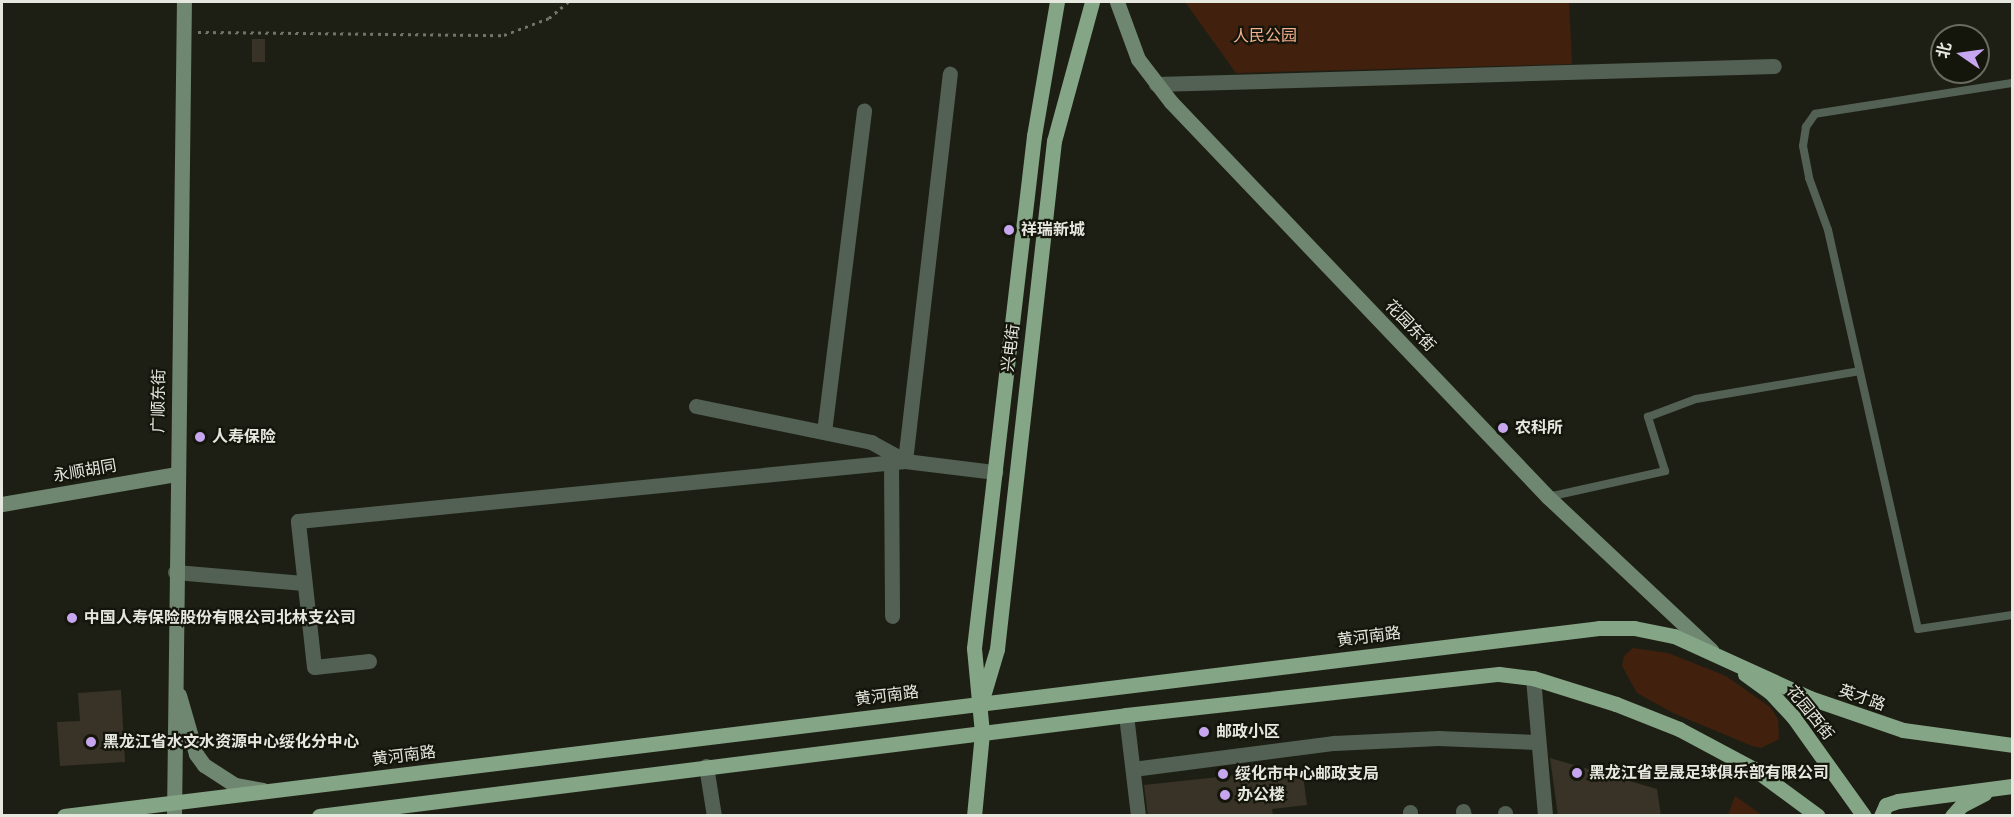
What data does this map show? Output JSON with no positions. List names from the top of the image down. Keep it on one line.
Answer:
{"streets":{"main road":["花园东街","兴电街","广顺东街","永顺胡同","黄河南路","英才路","花园西街"]},"crossings":[["花园东街","黄河南路"],["花园东街","英才路"],["花园东街","花园西街"],["兴电街","黄河南路"],["广顺东街","永顺胡同"],["广顺东街","黄河南路"],["黄河南路","英才路"],["黄河南路","花园西街"],["英才路","花园西街"]],"parks":["人民公园"],"places":["祥瑞新城","农科所","人寿保险","中国人寿保险股份有限公司北林支公司","邮政小区","黑龙江省水文水资源中心绥化分中心","黑龙江省昱晟足球俱乐部有限公司","绥化市中心邮政支局","办公楼"],"north":"left"}
